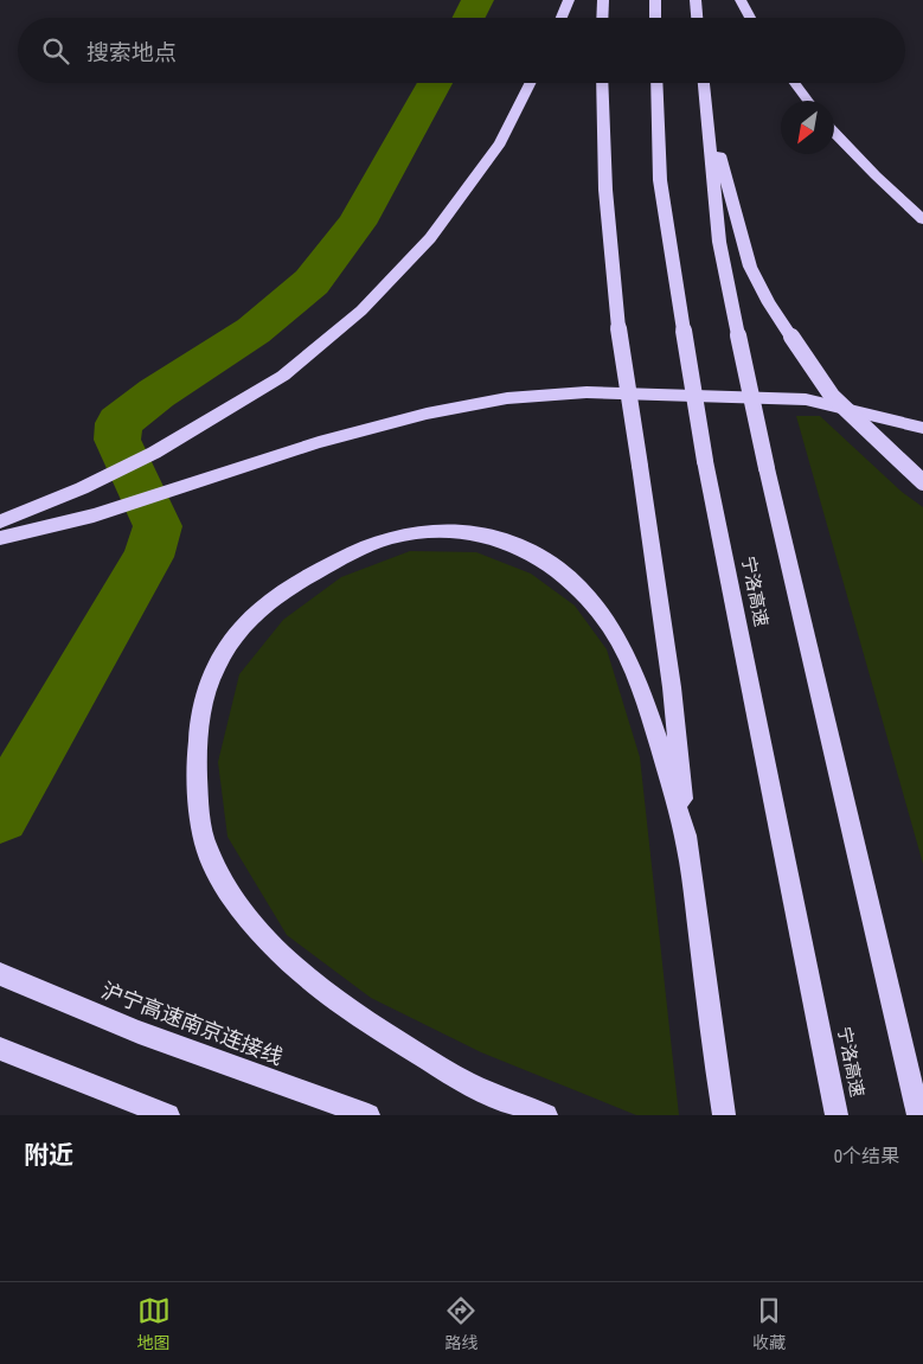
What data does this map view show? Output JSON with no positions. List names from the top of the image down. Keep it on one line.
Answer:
{"streets":{"highway":["宁洛高速","沪宁高速南京连接线"]},"north":"bottom left","page":{"search":"搜索地点","heading":["附近","0个结果"],"nav":["地图","路线","收藏"]}}
